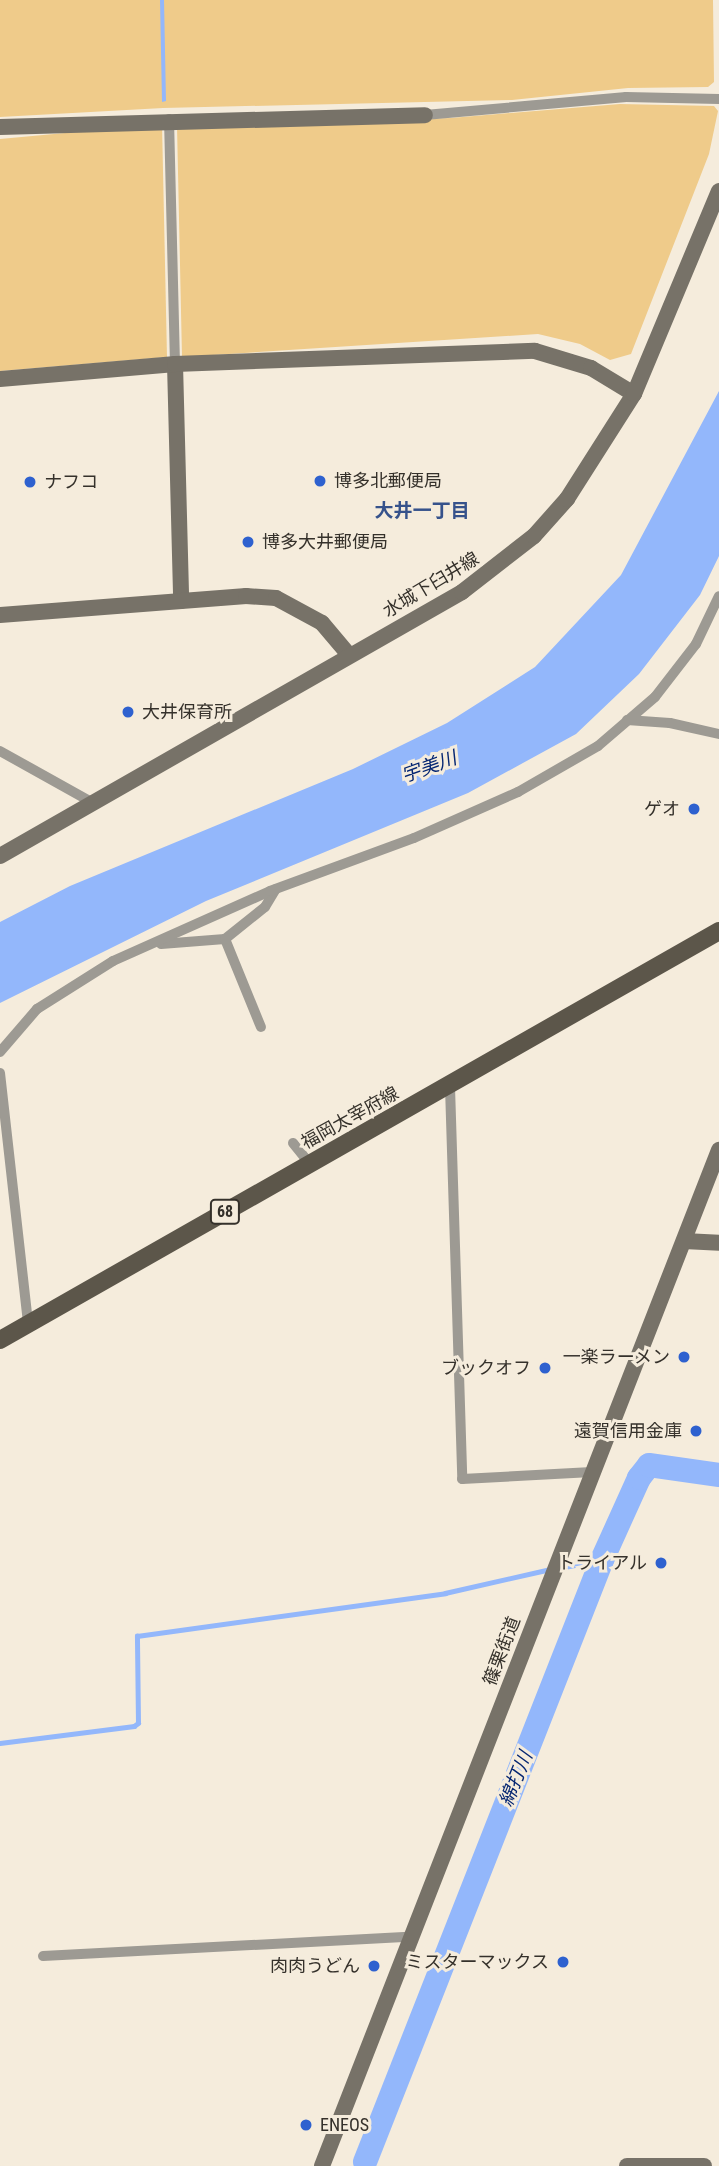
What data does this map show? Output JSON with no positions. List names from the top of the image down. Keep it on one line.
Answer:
{"streets":{"main road":["水城下臼井線","福岡太宰府線","68","篠栗街道"]},"districts":["大井一丁目"],"water":["宇美川","綿打川"],"places":["博多北郵便局","ナフコ","博多大井郵便局","大井保育所","ゲオ","一楽ラーメン","ブックオフ","遠賀信用金庫","トライアル","ミスターマックス","肉肉うどん","ENEOS"]}
